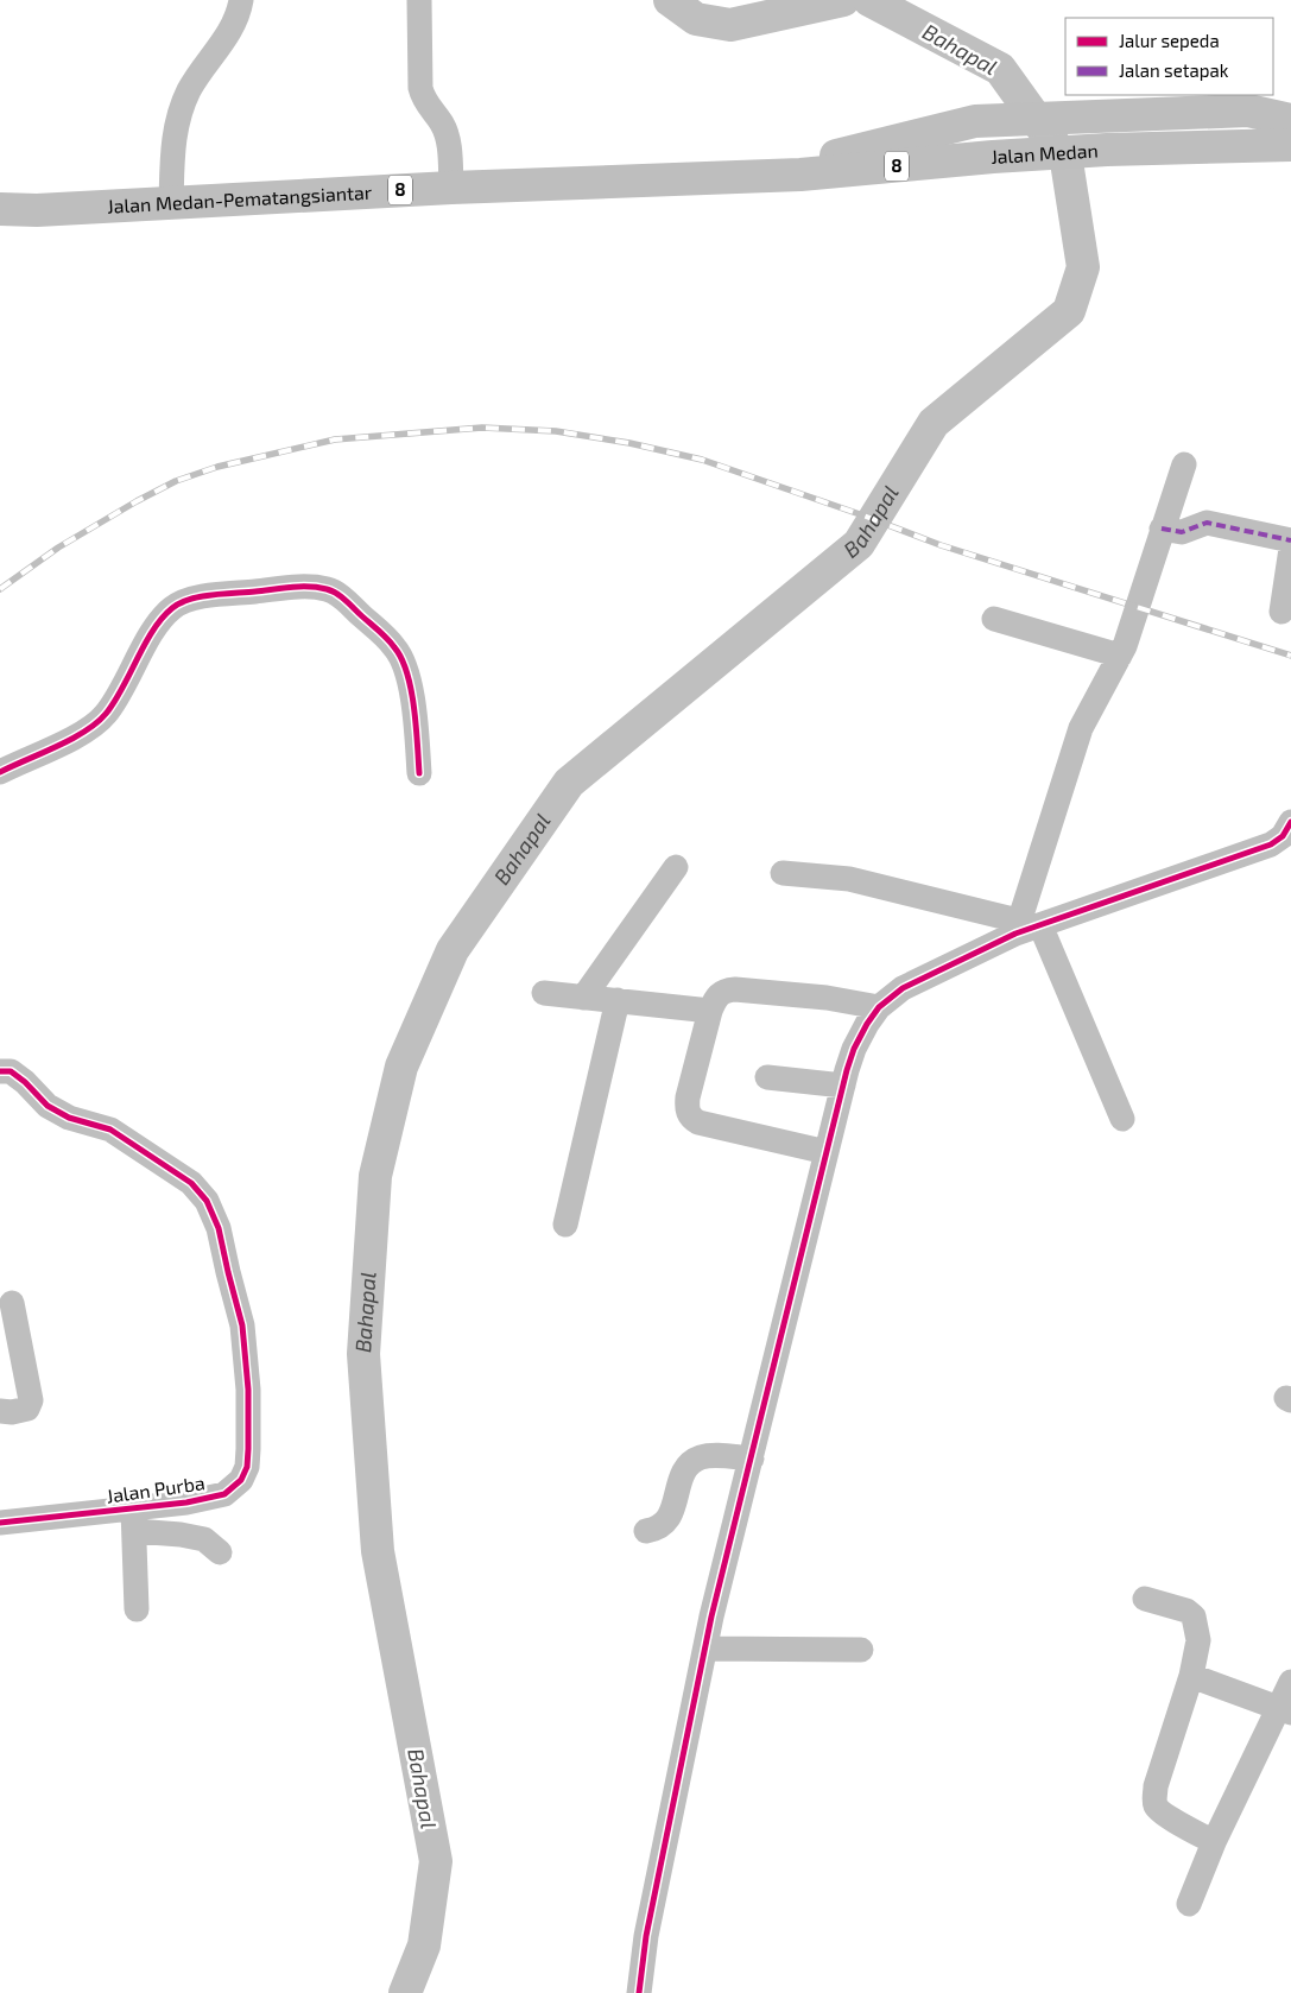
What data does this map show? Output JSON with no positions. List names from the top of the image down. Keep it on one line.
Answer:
{"streets":{"highway":["Jalan Medan","8","Jalan Medan-Pematangsiantar"],"street":["Jalan Purba"]},"crossings":[["Jalan Medan","8"],["Jalan Medan","Jalan Medan-Pematangsiantar"],["8","Jalan Medan-Pematangsiantar"]],"water":["Bahapal"],"legend":["Jalur sepeda","Jalan setapak"]}
